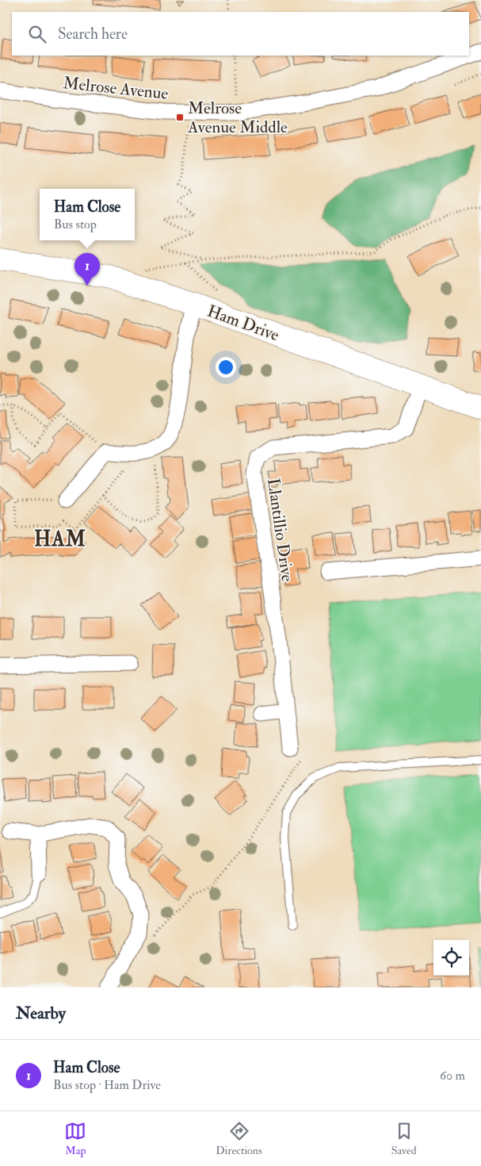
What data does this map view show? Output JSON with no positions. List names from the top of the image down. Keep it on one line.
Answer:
{"streets":{"street":["Melrose Avenue","Ham Drive","Llantillio Drive"]},"crossings":[["Ham Drive","Llantillio Drive"]],"districts":["HAM"],"places":{"transit":["Melrose Avenue Middle"]},"page":{"search":"Search here","popup":["Ham Close","Bus stop"],"pins":"1","heading":"Nearby","list":[{"mark":"1","name":"Ham Close","note":"Bus stop · Ham Drive","value":"60 m"}],"nav":["Map","Directions","Saved"]}}
